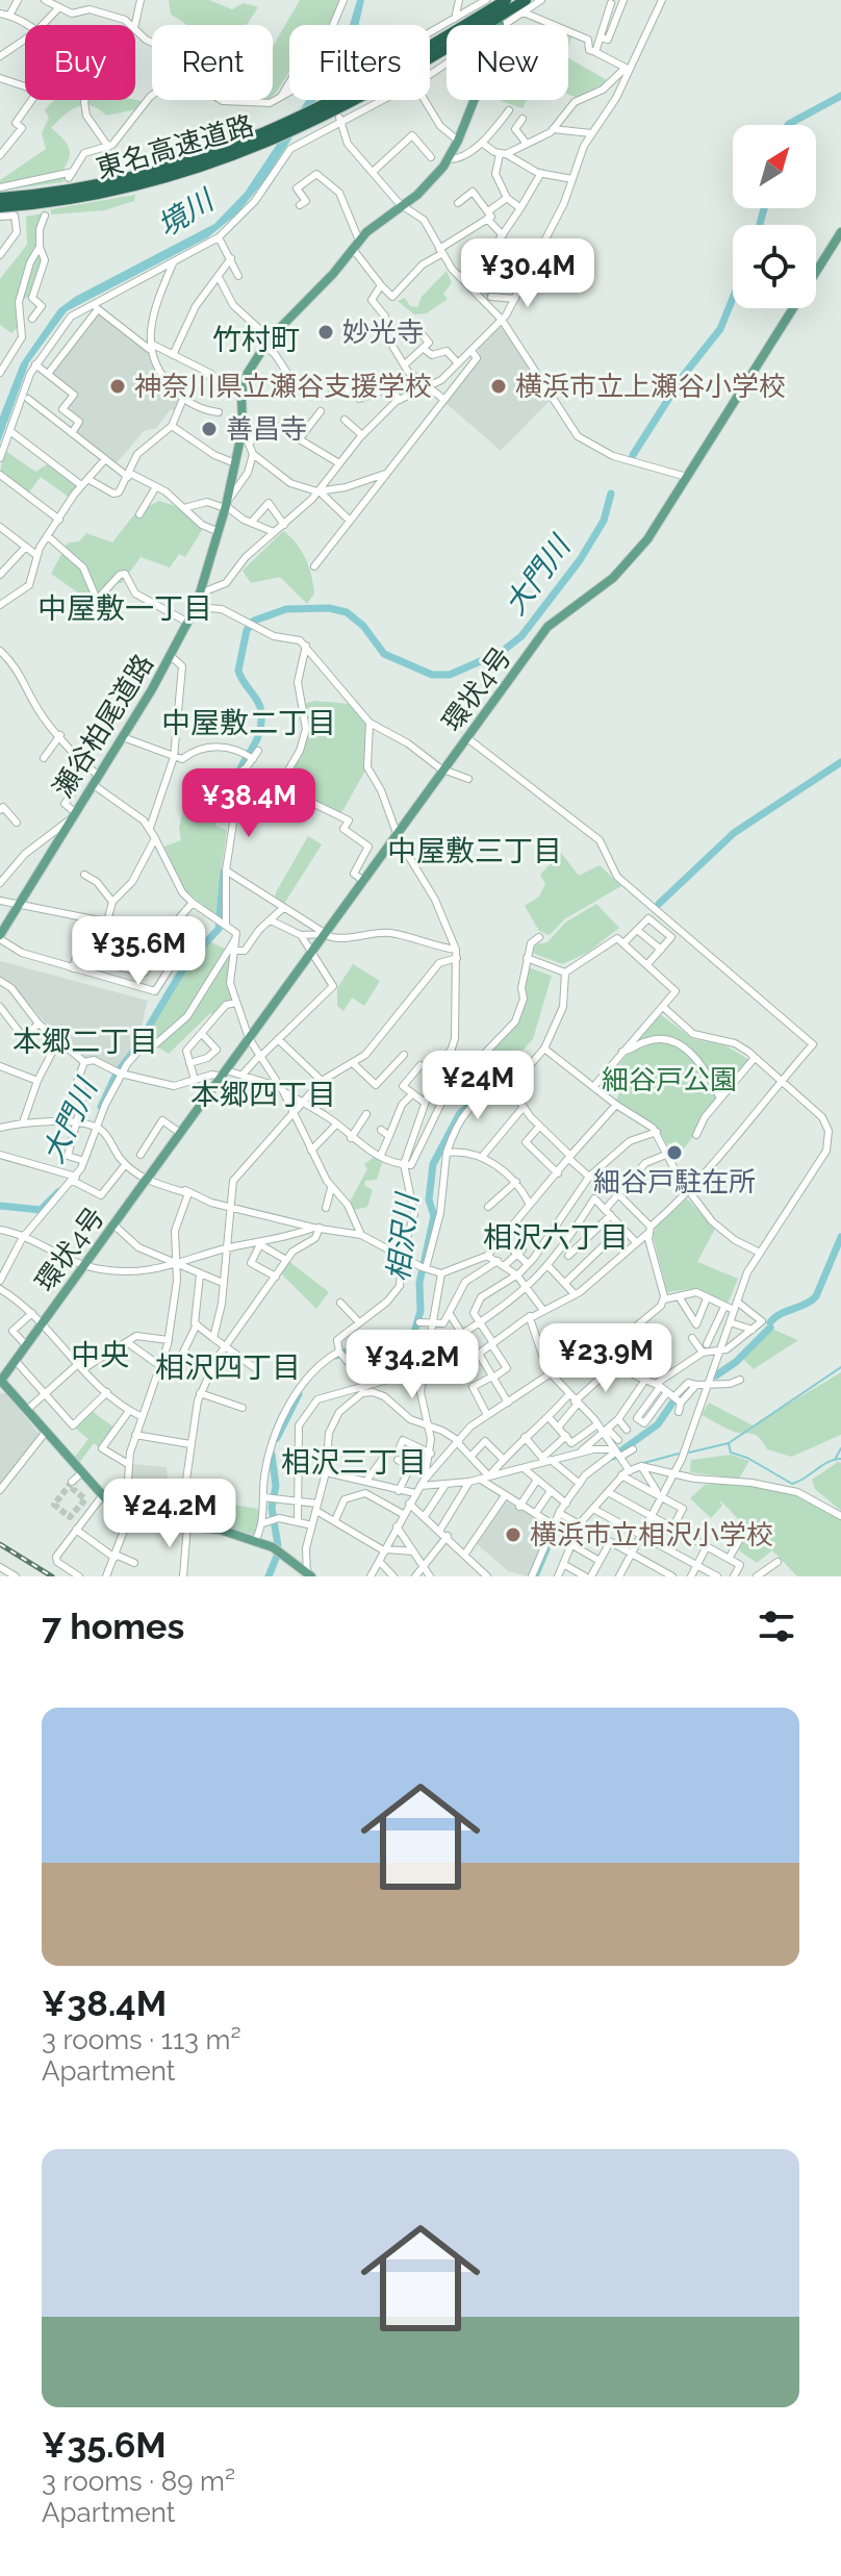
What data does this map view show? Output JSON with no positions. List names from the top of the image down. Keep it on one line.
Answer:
{"streets":{"highway":["東名高速道路"],"main road":["環状4号","瀬谷柏尾道路"]},"districts":["竹村町","中屋敷一丁目","中屋敷二丁目","中屋敷三丁目","本郷二丁目","本郷四丁目","相沢六丁目","中央","相沢四丁目","相沢三丁目"],"water":["境川","大門川","相沢川"],"parks":["細谷戸公園"],"places":["妙光寺","神奈川県立瀬谷支援学校","横浜市立上瀬谷小学校","善昌寺","細谷戸駐在所","横浜市立相沢小学校"],"north":"top right","page":{"chip":["Buy","Rent","Filters","New"],"price":["¥30.4M","¥38.4M","¥35.6M","¥24M","¥23.9M","¥34.2M","¥24.2M"],"heading":"7 homes","list":[{"name":"¥38.4M","note":"3 rooms · 113 m² · Apartment"},{"name":"¥35.6M","note":"3 rooms · 89 m² · Apartment"}]}}
